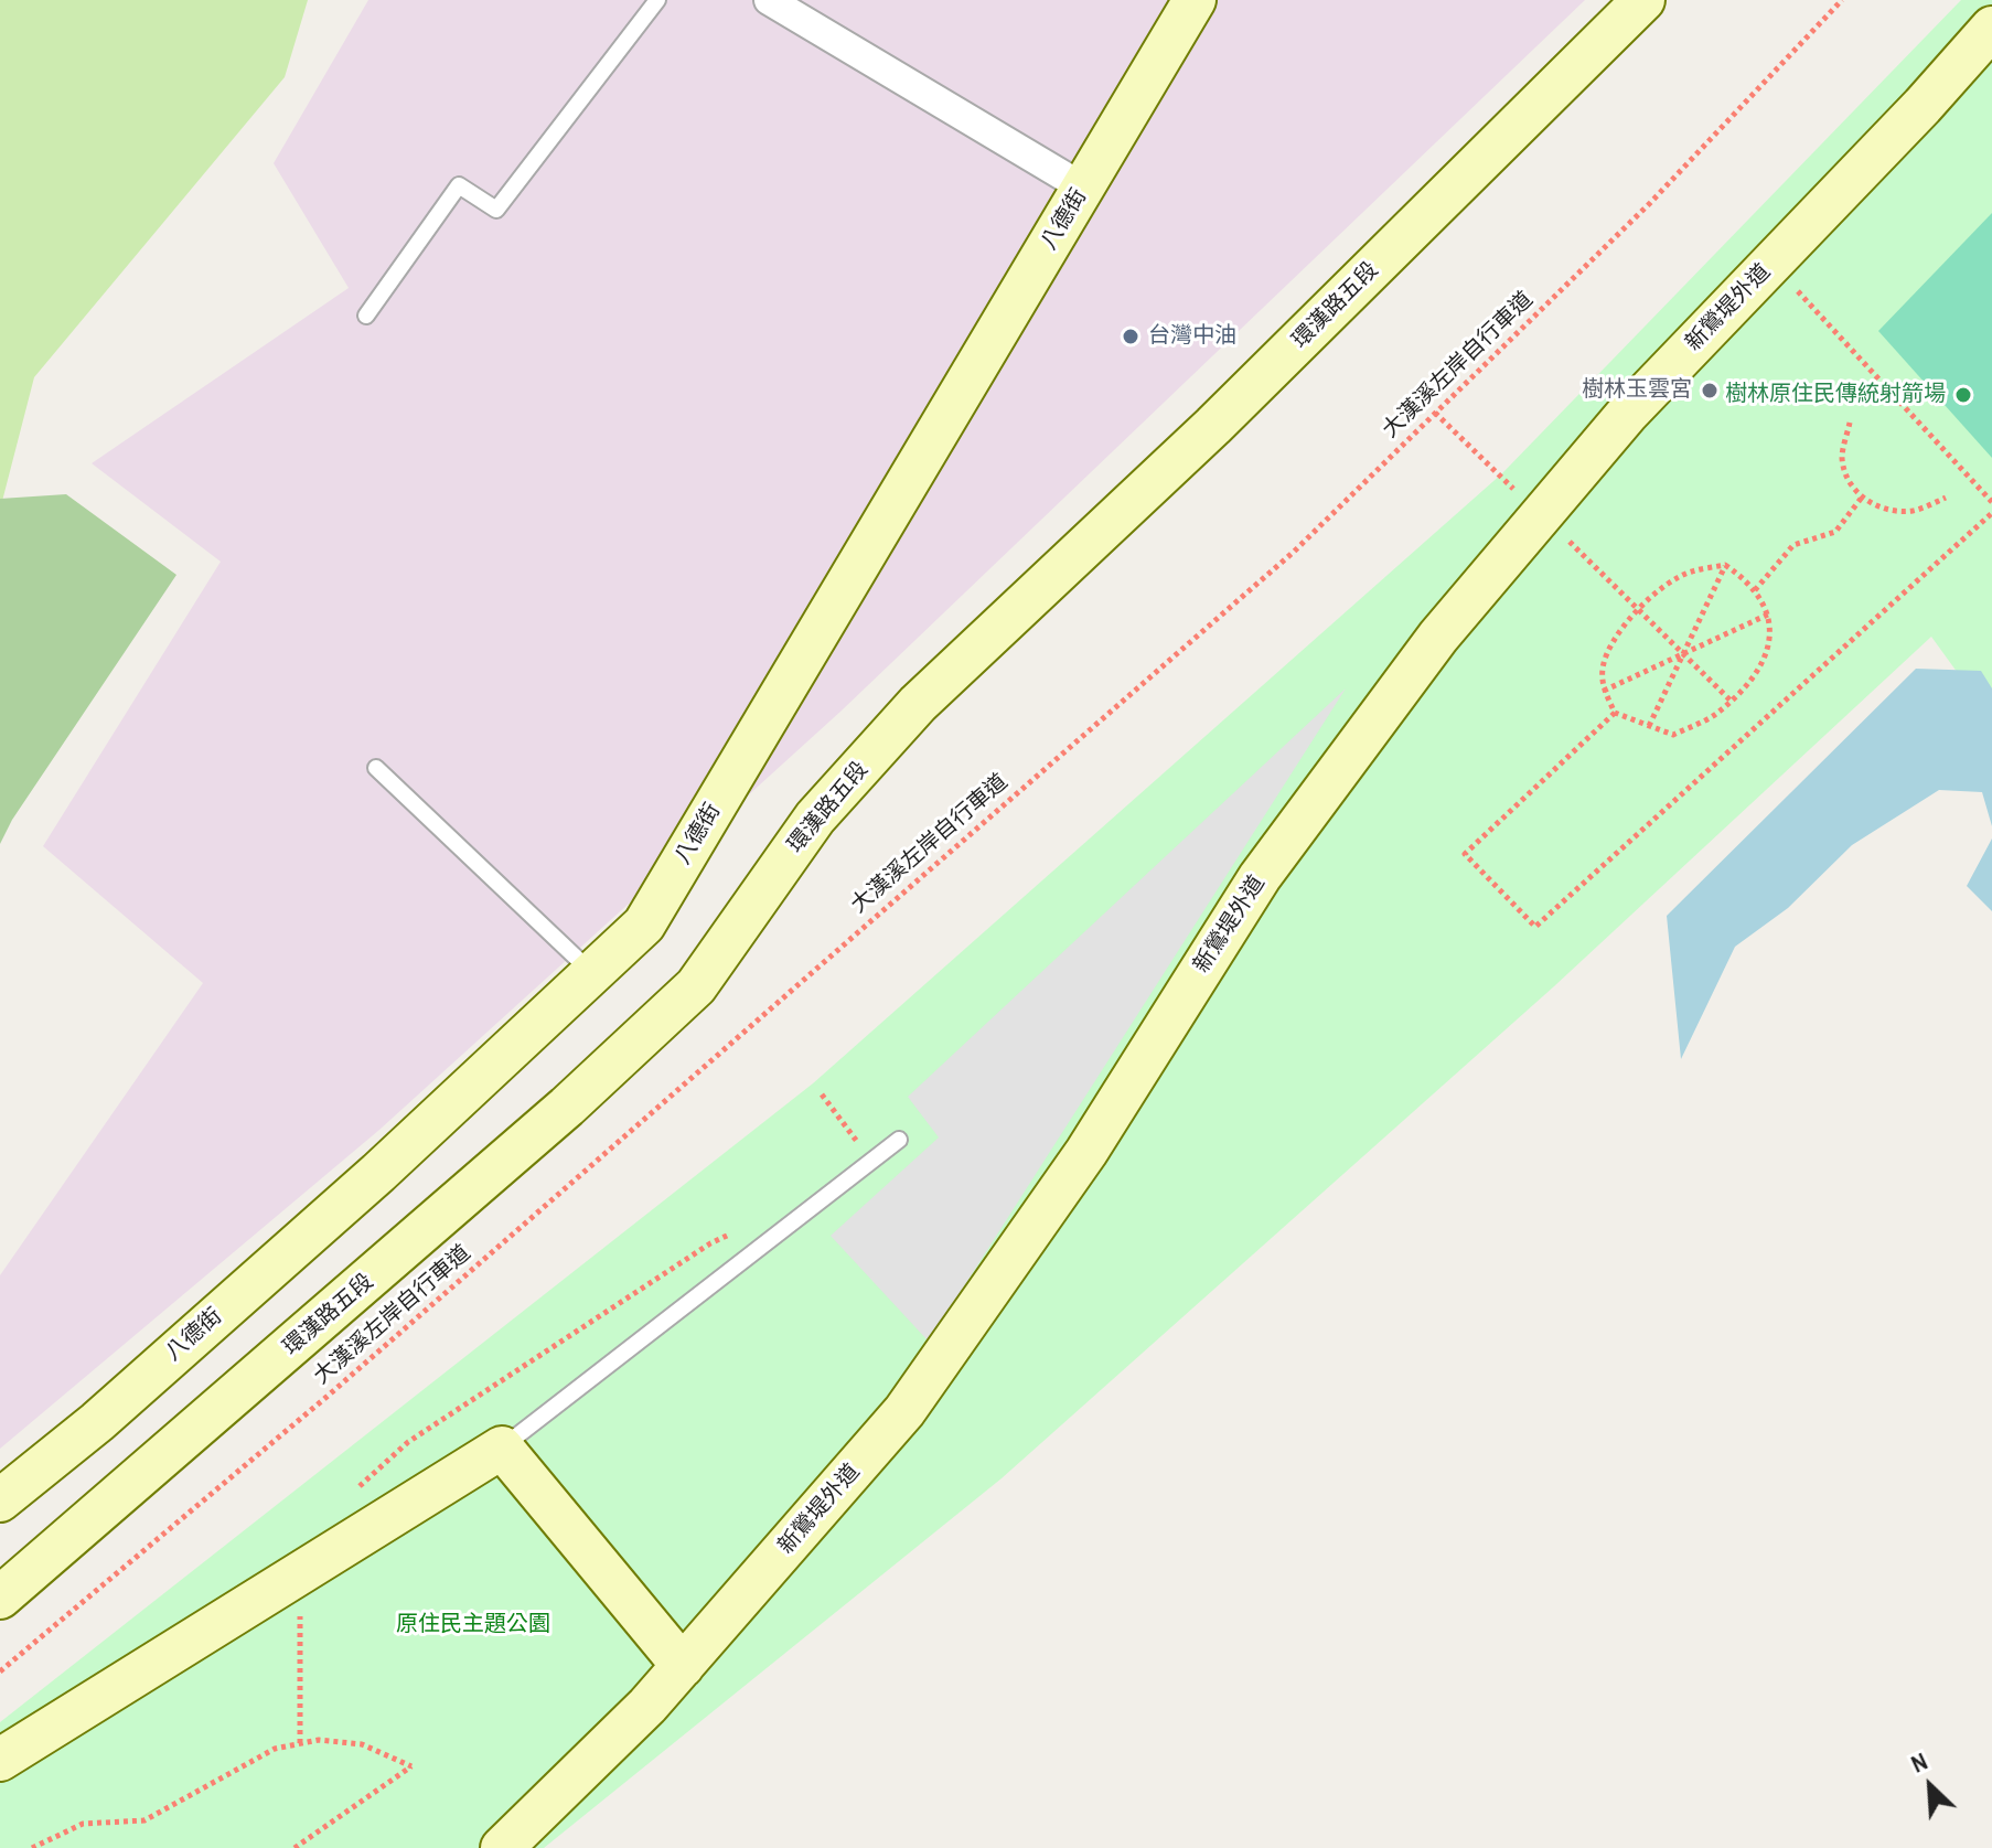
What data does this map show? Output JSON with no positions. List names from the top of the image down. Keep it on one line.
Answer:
{"streets":{"street":["八德街","環漢路五段","新鶯堤外道"],"path":["大漢溪左岸自行車道"]},"parks":["原住民主題公園"],"places":["台灣中油","樹林玉雲宮","樹林原住民傳統射箭場"],"north":"top left"}
